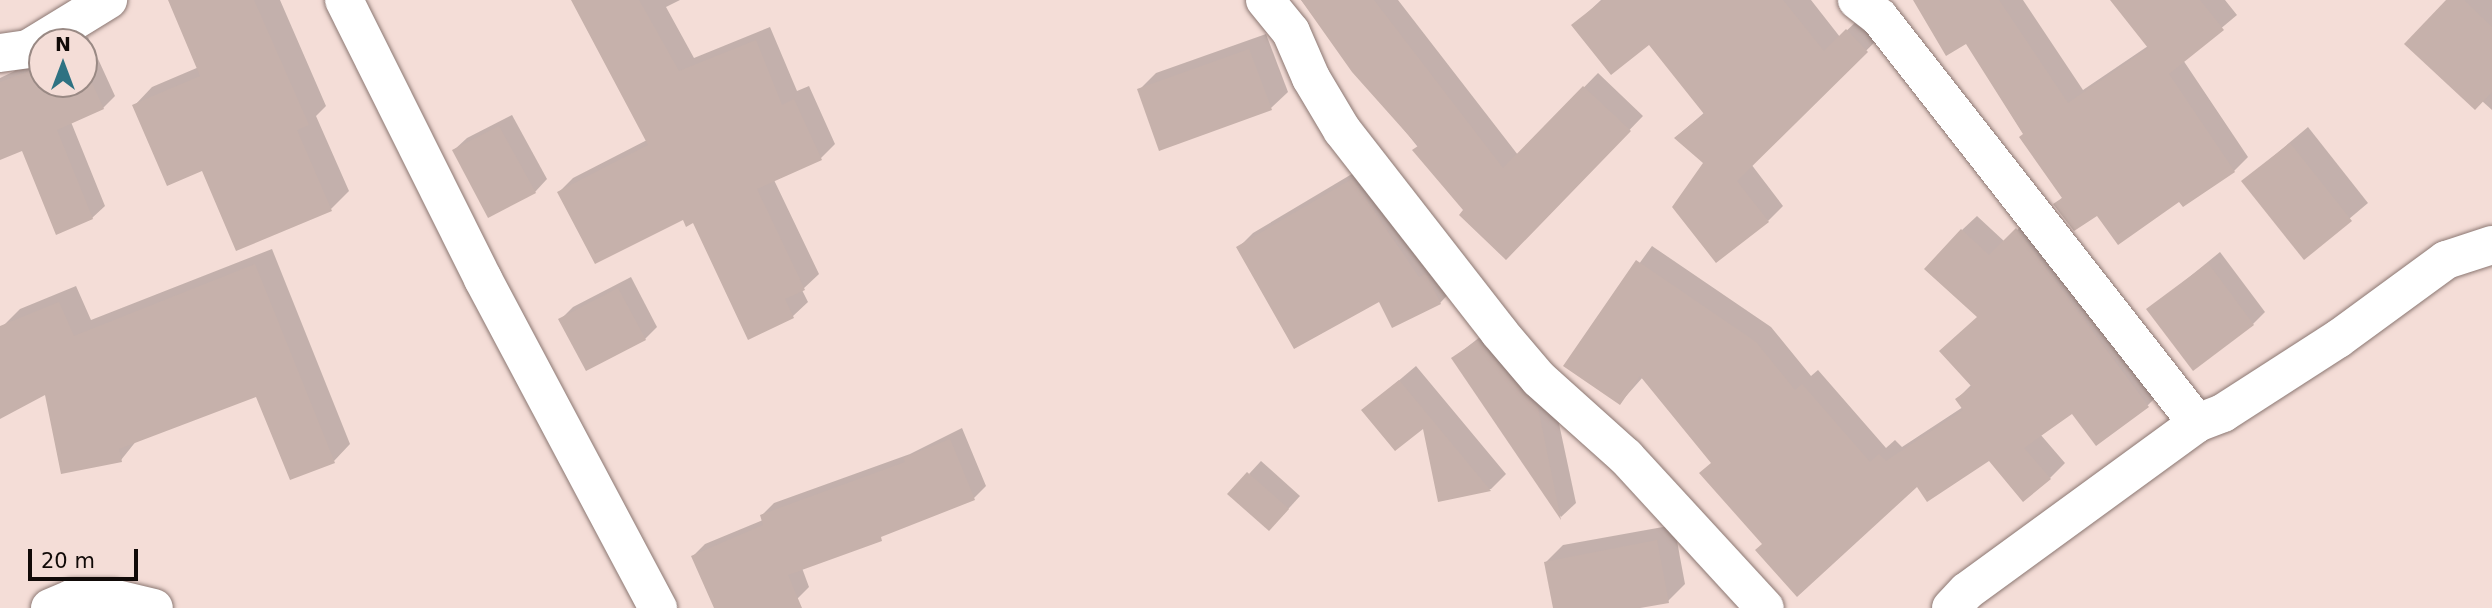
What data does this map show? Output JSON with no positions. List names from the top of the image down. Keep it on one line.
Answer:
{"scale_bar":"20 m","north":"top"}
